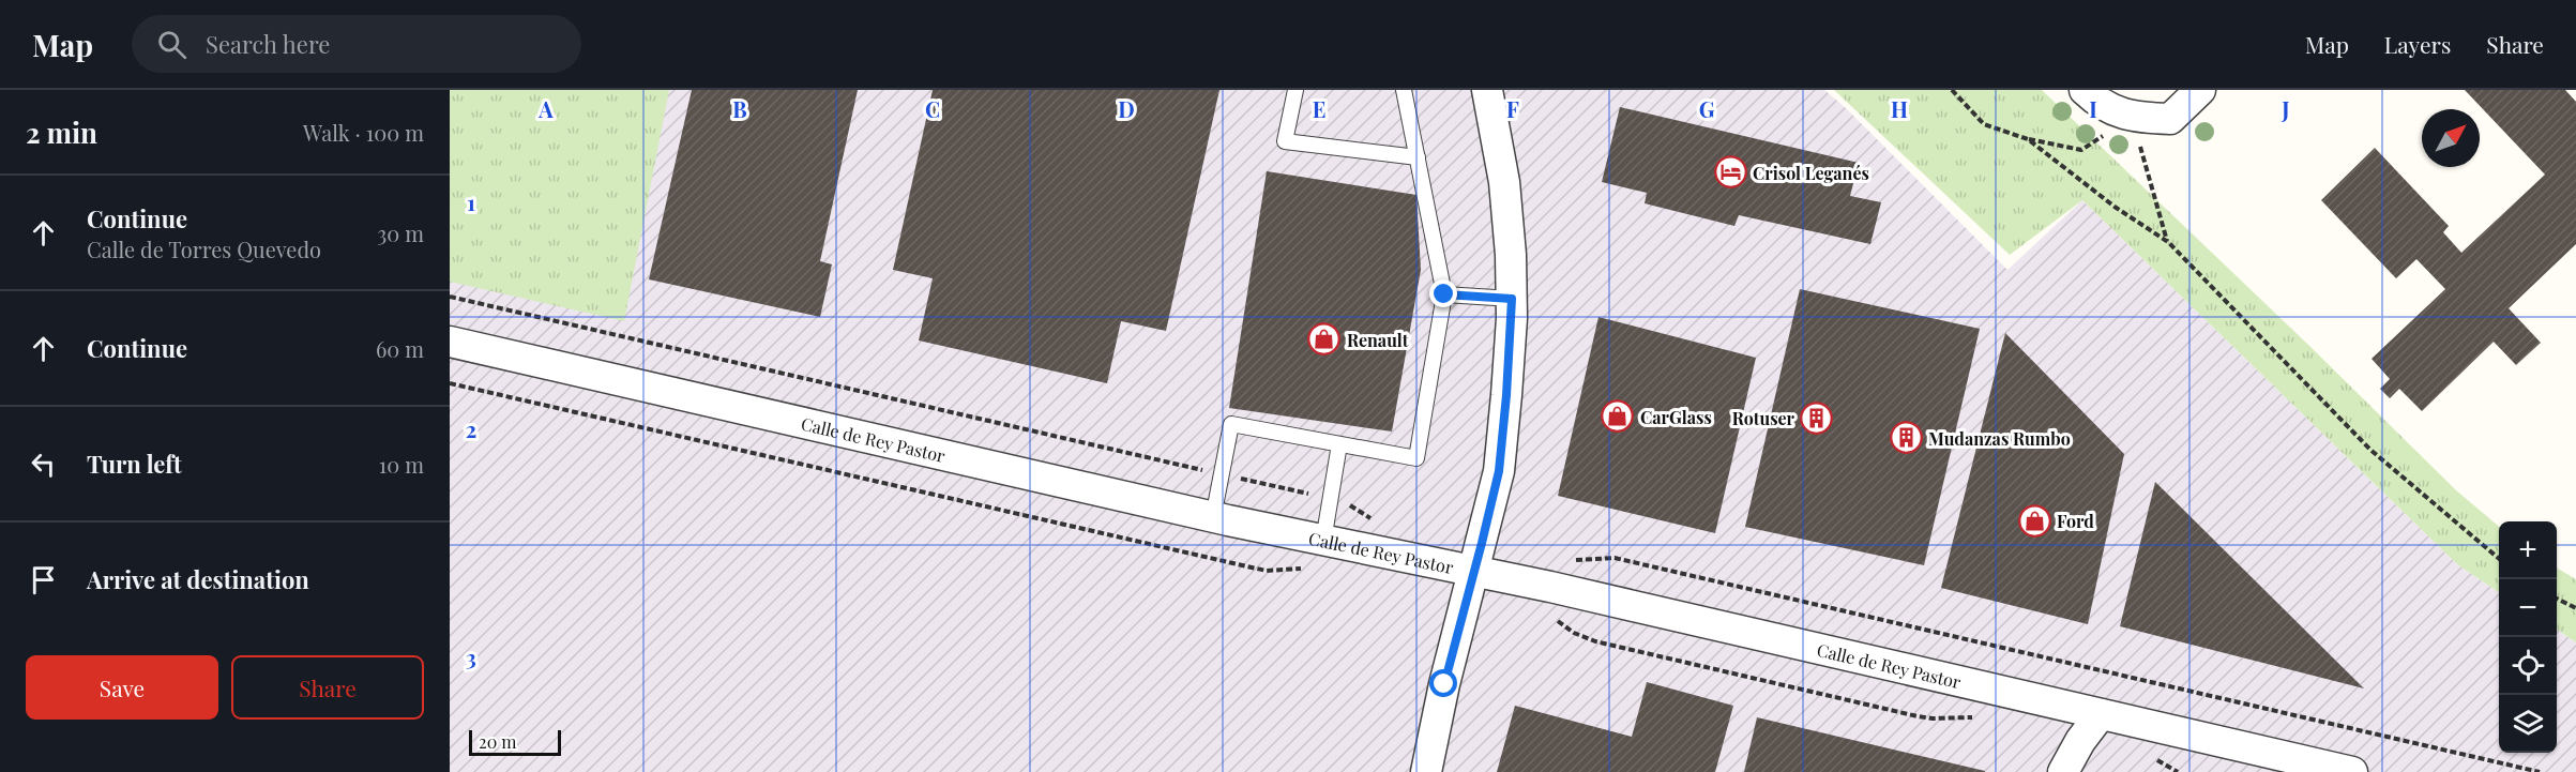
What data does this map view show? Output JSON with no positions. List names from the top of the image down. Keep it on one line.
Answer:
{"streets":{"street":["Calle de Rey Pastor"]},"places":{"hotel":["Crisol Leganés"],"shop":["Renault","CarGlass","Ford"],"building":["Rotuser","Mudanzas Rumbo"]},"scale_bar":"20 m","north":"top right","page":{"header":"Map","search":"Search here","nav":["Map","Layers","Share"],"heading":["2 min","Walk · 100 m"],"list":[["Continue","Calle de Torres Quevedo","30 m"],["Continue","60 m"],["Turn left","10 m"],"Arrive at destination"],"map_buttons":["+","−"],"buttons":["Save","Share"],"scale":"20 m"},"grid":{"columns":["A","B","C","D","E","F","G","H","I","J"],"rows":["1","2","3"]}}
